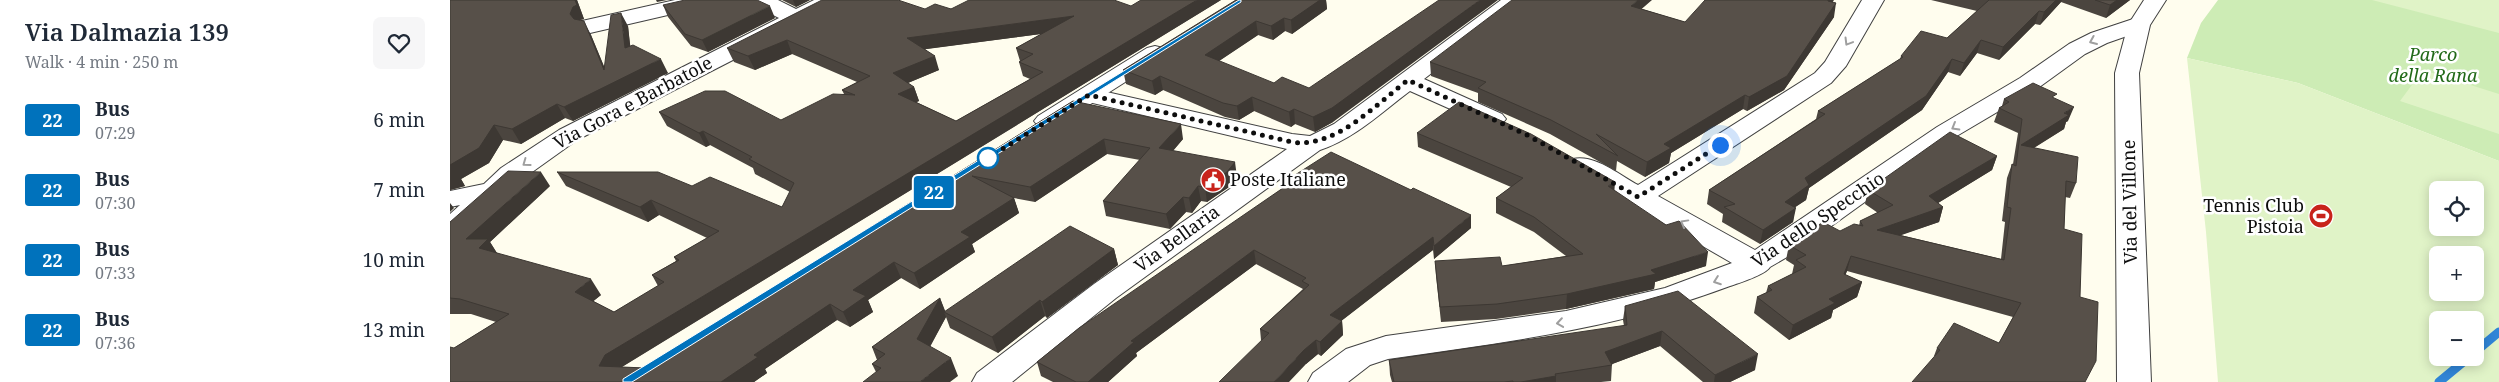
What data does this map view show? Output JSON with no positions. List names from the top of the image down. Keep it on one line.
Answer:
{"streets":{"street":["Via Gora e Barbatole","Via del Villone","Via dello Specchio","Via Bellaria"]},"crossings":[["Via del Villone","Via dello Specchio"]],"parks":["Parco della Rana"],"places":{"public building":["Poste Italiane"],"sports":["Tennis Club Pistoia"]},"lines":["bus line 22"],"page":{"heading":["Via Dalmazia 139","Walk · 4 min · 250 m"],"on_map":"22","list":[{"mark":"22","name":"Bus","note":"07:29","value":"6 min"},{"mark":"22","name":"Bus","note":"07:30","value":"7 min"},{"mark":"22","name":"Bus","note":"07:33","value":"10 min"},{"mark":"22","name":"Bus","note":"07:36","value":"13 min"}],"map_buttons":["+","−"]}}
